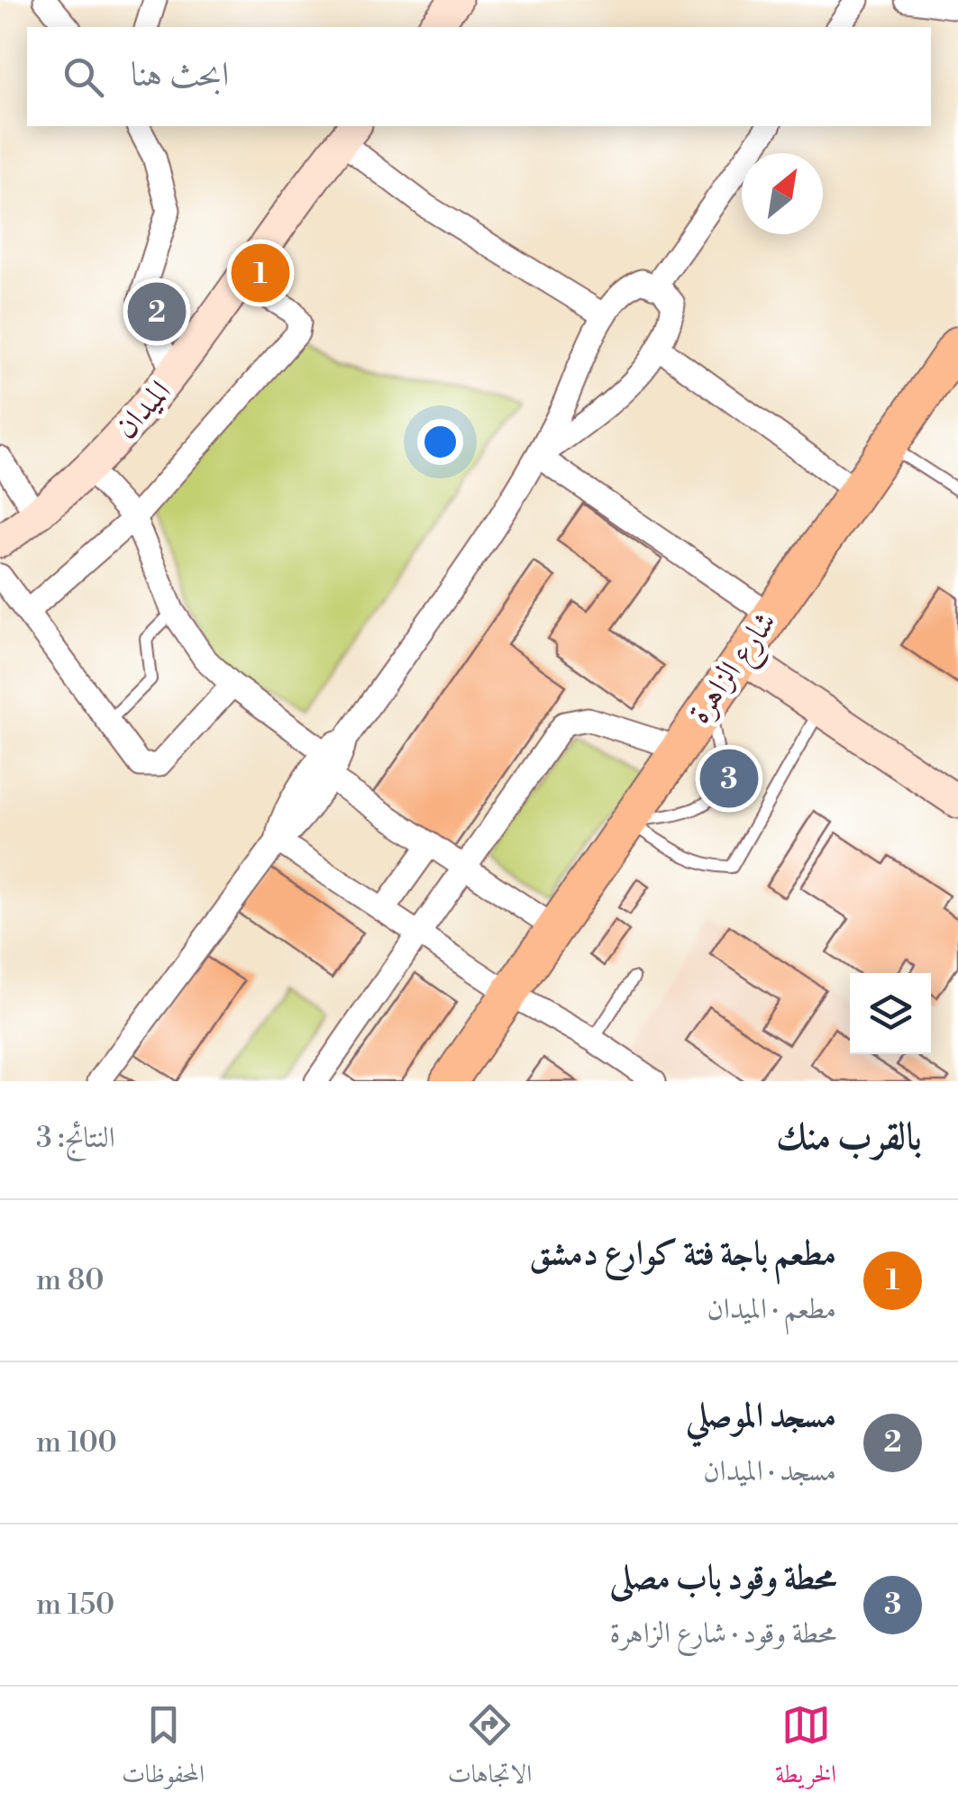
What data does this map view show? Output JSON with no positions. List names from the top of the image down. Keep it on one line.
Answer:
{"streets":{"main road":["شارع الزاهرة"],"street":["الميدان"]},"north":"top right","page":{"search":"ابحث هنا","pins":["1","2","3"],"heading":["بالقرب منك","النتائج: 3"],"list":[{"mark":"1","name":"مطعم باجة فتة كوارع دمشق","note":"مطعم · الميدان","value":"80 m"},{"mark":"2","name":"مسجد الموصلي","note":"مسجد · الميدان","value":"100 m"},{"mark":"3","name":"محطة وقود باب مصلى","note":"محطة وقود · شارع الزاهرة","value":"150 m"}],"nav":["الخريطة","الاتجاهات","المحفوظات"]}}
